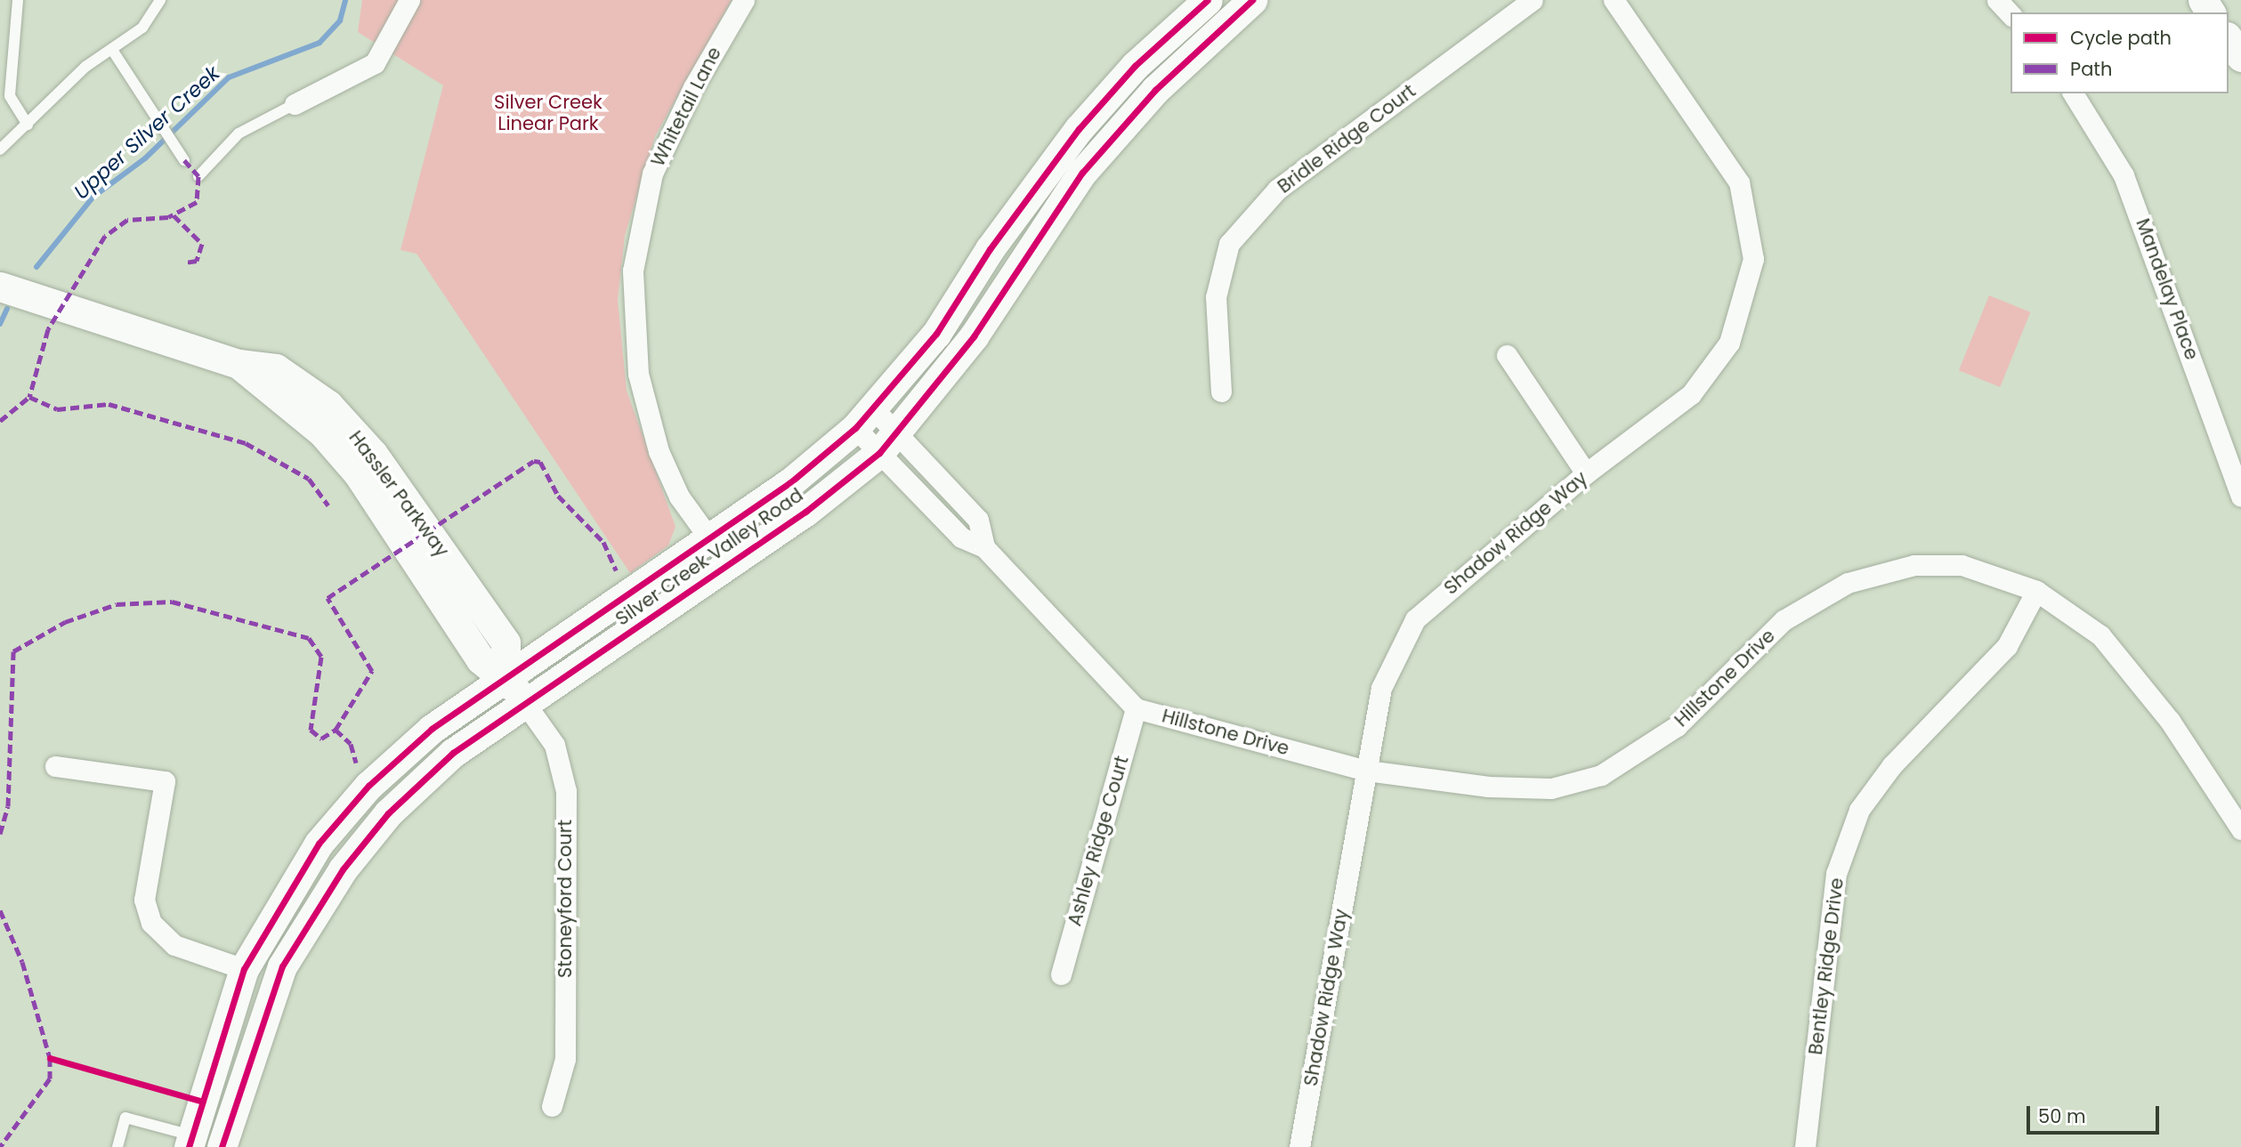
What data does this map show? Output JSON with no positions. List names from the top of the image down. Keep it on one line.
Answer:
{"streets":{"main road":["Hassler Parkway","Silver Creek Valley Road"],"street":["Whitetail Lane","Bridle Ridge Court","Mandelay Place","Shadow Ridge Way","Hillstone Drive","Ashley Ridge Court","Stoneyford Court","Bentley Ridge Drive"]},"crossings":[["Whitetail Lane","Silver Creek Valley Road"],["Hassler Parkway","Silver Creek Valley Road"],["Hassler Parkway","Stoneyford Court"],["Shadow Ridge Way","Hillstone Drive"],["Silver Creek Valley Road","Hillstone Drive"],["Silver Creek Valley Road","Stoneyford Court"],["Hillstone Drive","Ashley Ridge Court"],["Hillstone Drive","Bentley Ridge Drive"]],"water":["Upper Silver Creek"],"parks":["Silver Creek Linear Park"],"legend":["Cycle path","Path"],"scale_bar":"50 m"}
